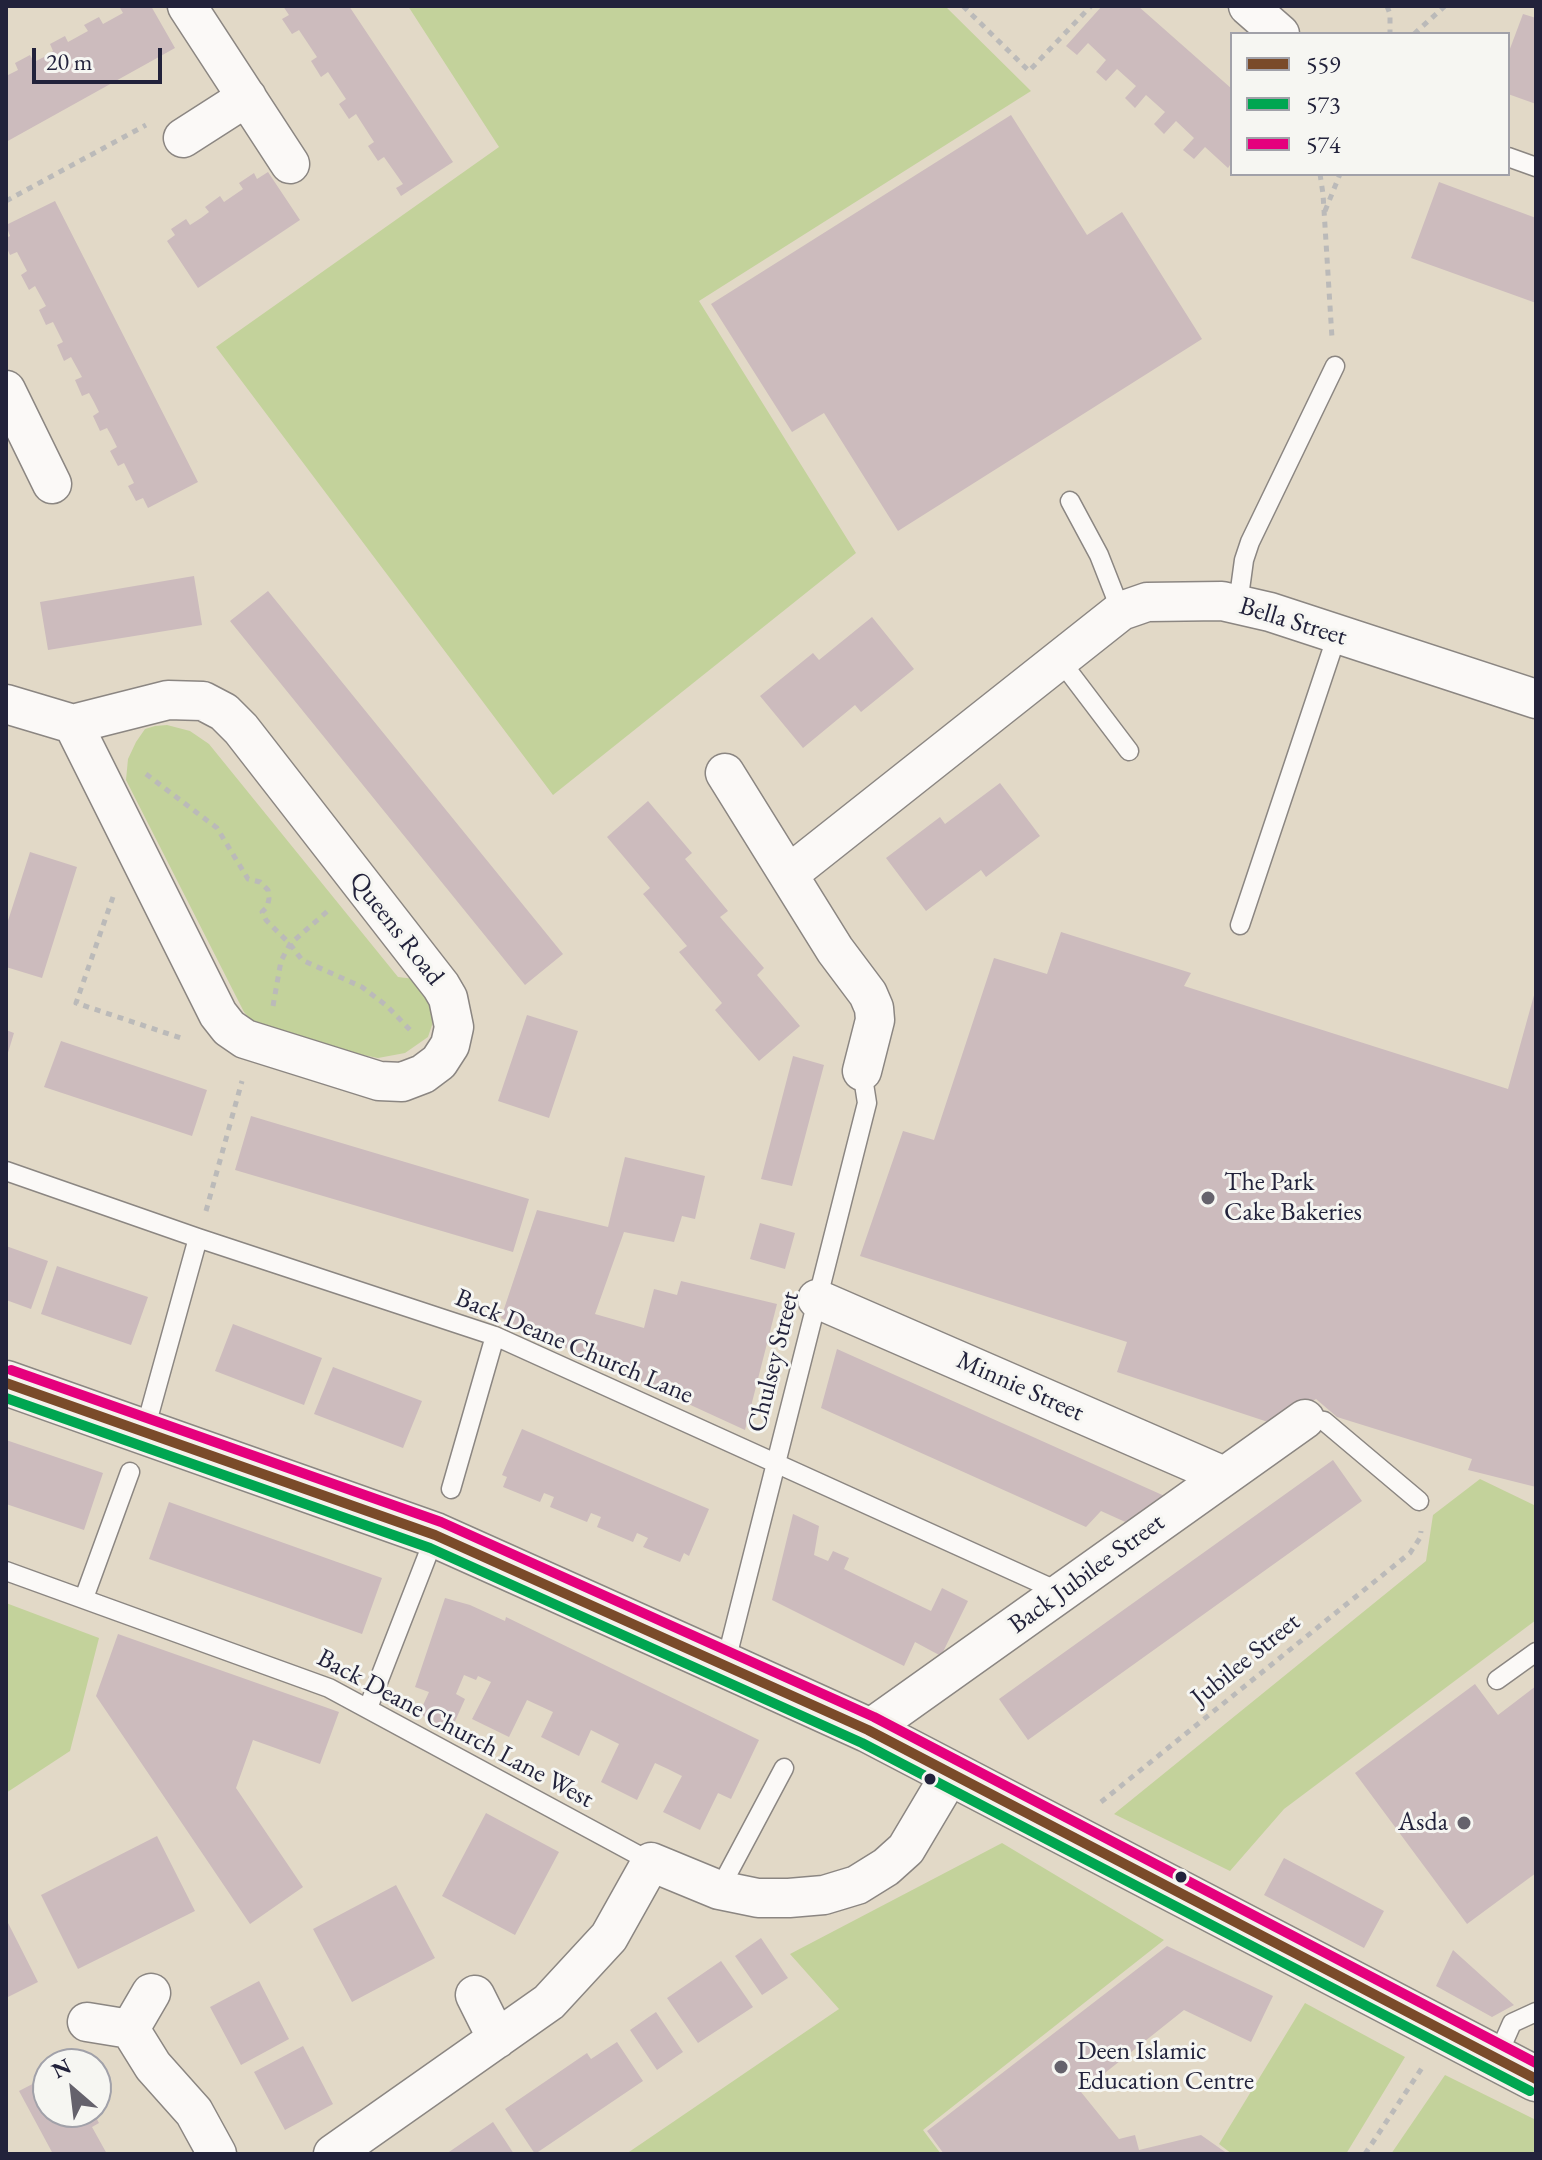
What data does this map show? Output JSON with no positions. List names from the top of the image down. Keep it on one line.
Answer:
{"streets":{"street":["Bella Street","Queens Road","Minnie Street","Back Jubilee Street"],"lane":["Back Deane Church Lane","Chulsey Street","Back Deane Church Lane West"],"path":["Jubilee Street"]},"crossings":[["Back Deane Church Lane","Chulsey Street"],["Back Deane Church Lane","Back Jubilee Street"],["Chulsey Street","Minnie Street"],["Minnie Street","Back Jubilee Street"]],"places":["The Park Cake Bakeries","Asda","Deen Islamic Education Centre"],"lines":["transit line 574","transit line 559","transit line 573"],"legend":["559","573","574"],"scale_bar":"20 m","north":"top left"}
